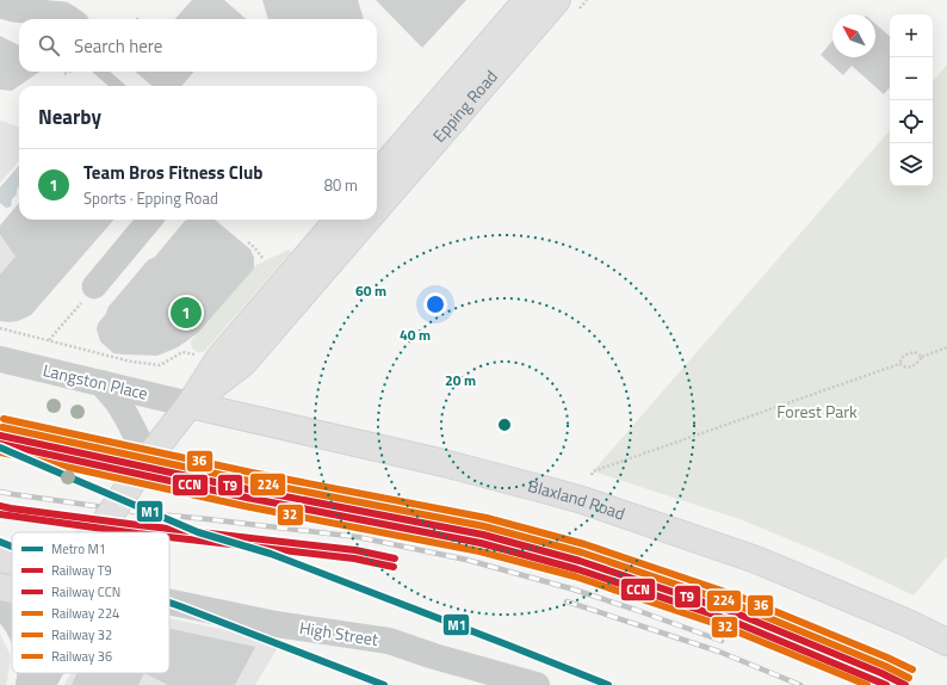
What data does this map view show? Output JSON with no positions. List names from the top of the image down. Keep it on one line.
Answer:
{"streets":{"main road":["Epping Road","Blaxland Road"],"street":["Langston Place","High Street"]},"crossings":[["Epping Road","Langston Place"],["Epping Road","Blaxland Road"],["Langston Place","Blaxland Road"]],"parks":["Forest Park"],"lines":["rail line 36","rail line 224","rail line T9","rail line CCN","metro line M1","rail line 32"],"legend":["Metro M1","Railway T9","Railway CCN","Railway 224","Railway 32","Railway 36"],"north":"top left","page":{"map_buttons":["+","−"],"search":"Search here","heading":"Nearby","list":[{"mark":"1","name":"Team Bros Fitness Club","note":"Sports · Epping Road","value":"80 m"}],"pins":"1"},"rings":["60 m","40 m","20 m"]}
